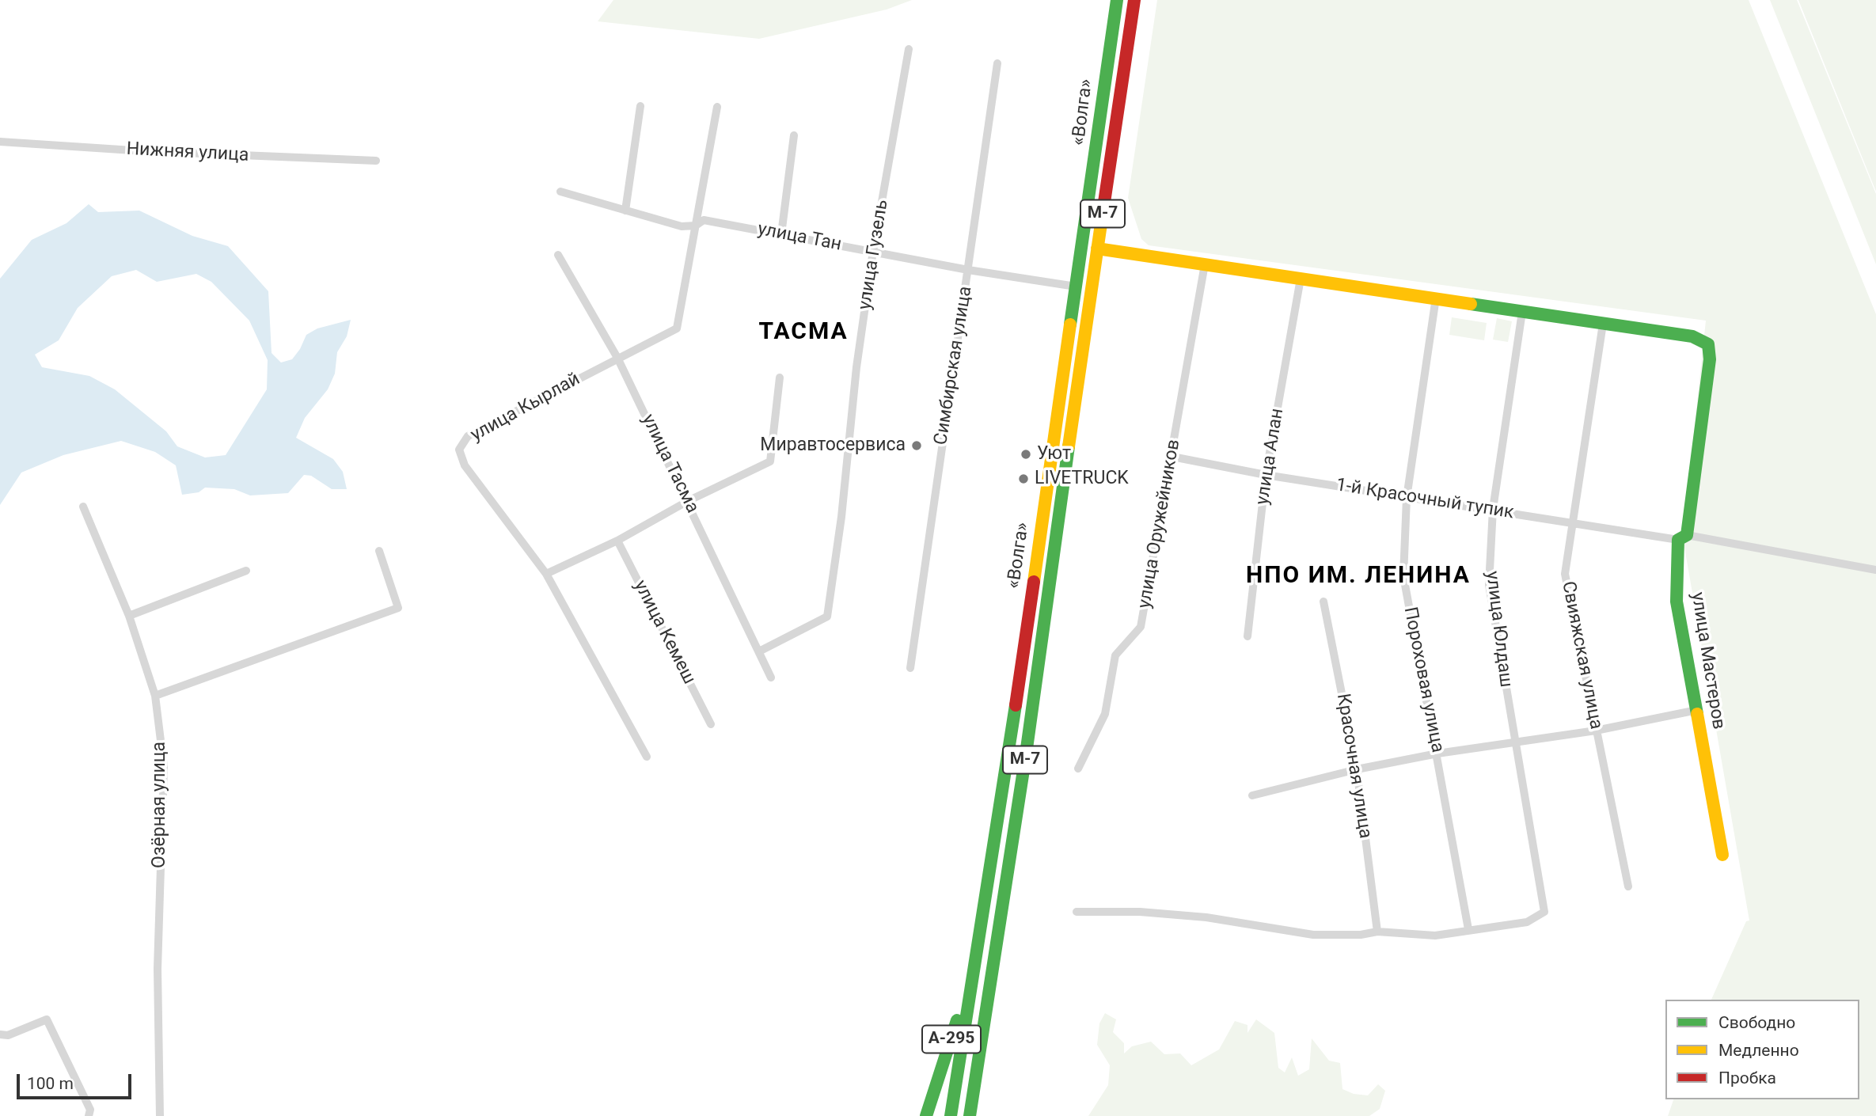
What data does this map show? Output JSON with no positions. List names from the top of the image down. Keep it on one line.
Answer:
{"streets":{"main road":["«Волга»","М-7","улица Мастеров","А-295"],"street":["Нижняя улица","улица Тан","улица Гузель","Симбирская улица","улица Кырлай","улица Алан","улица Тасма","1-й Красочный тупик","улица Оружейников","улица Юлдаш","улица Кемеш","Свияжская улица","Пороховая улица","Красочная улица","Озёрная улица"]},"crossings":[["«Волга»","улица Тан"],["«Волга»","А-295"],["улица Тан","улица Гузель"],["улица Тан","Симбирская улица"],["улица Тан","улица Кырлай"],["улица Гузель","улица Тасма"],["улица Кырлай","улица Тасма"],["улица Алан","1-й Красочный тупик"],["1-й Красочный тупик","улица Оружейников"],["1-й Красочный тупик","улица Юлдаш"],["1-й Красочный тупик","Свияжская улица"],["1-й Красочный тупик","улица Мастеров"],["1-й Красочный тупик","Пороховая улица"],["улица Юлдаш","Пороховая улица"],["Свияжская улица","улица Мастеров"]],"districts":["ТАСМА","НПО ИМ. ЛЕНИНА"],"places":["Миравтосервиса","Уют","LIVETRUCK"],"legend":["Свободно","Медленно","Пробка"],"scale_bar":"100 m"}
